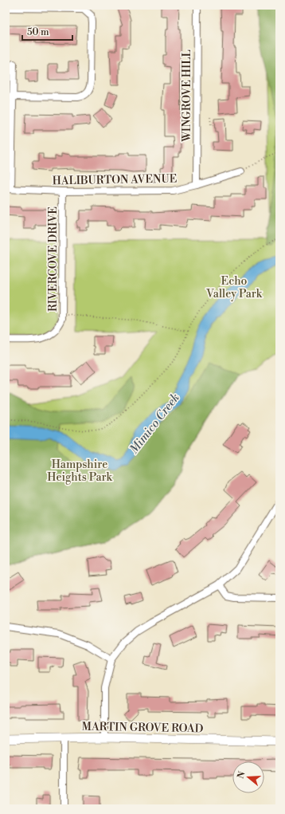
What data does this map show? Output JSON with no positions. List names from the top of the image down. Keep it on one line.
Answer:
{"streets":{"main road":["MARTIN GROVE ROAD"],"street":["WINGROVE HILL","HALIBURTON AVENUE","RIVERCOVE DRIVE"]},"crossings":[["WINGROVE HILL","HALIBURTON AVENUE"],["HALIBURTON AVENUE","RIVERCOVE DRIVE"]],"water":["Mimico Creek"],"parks":["Echo Valley Park","Hampshire Heights Park"],"scale_bar":"50 m","north":"left"}
